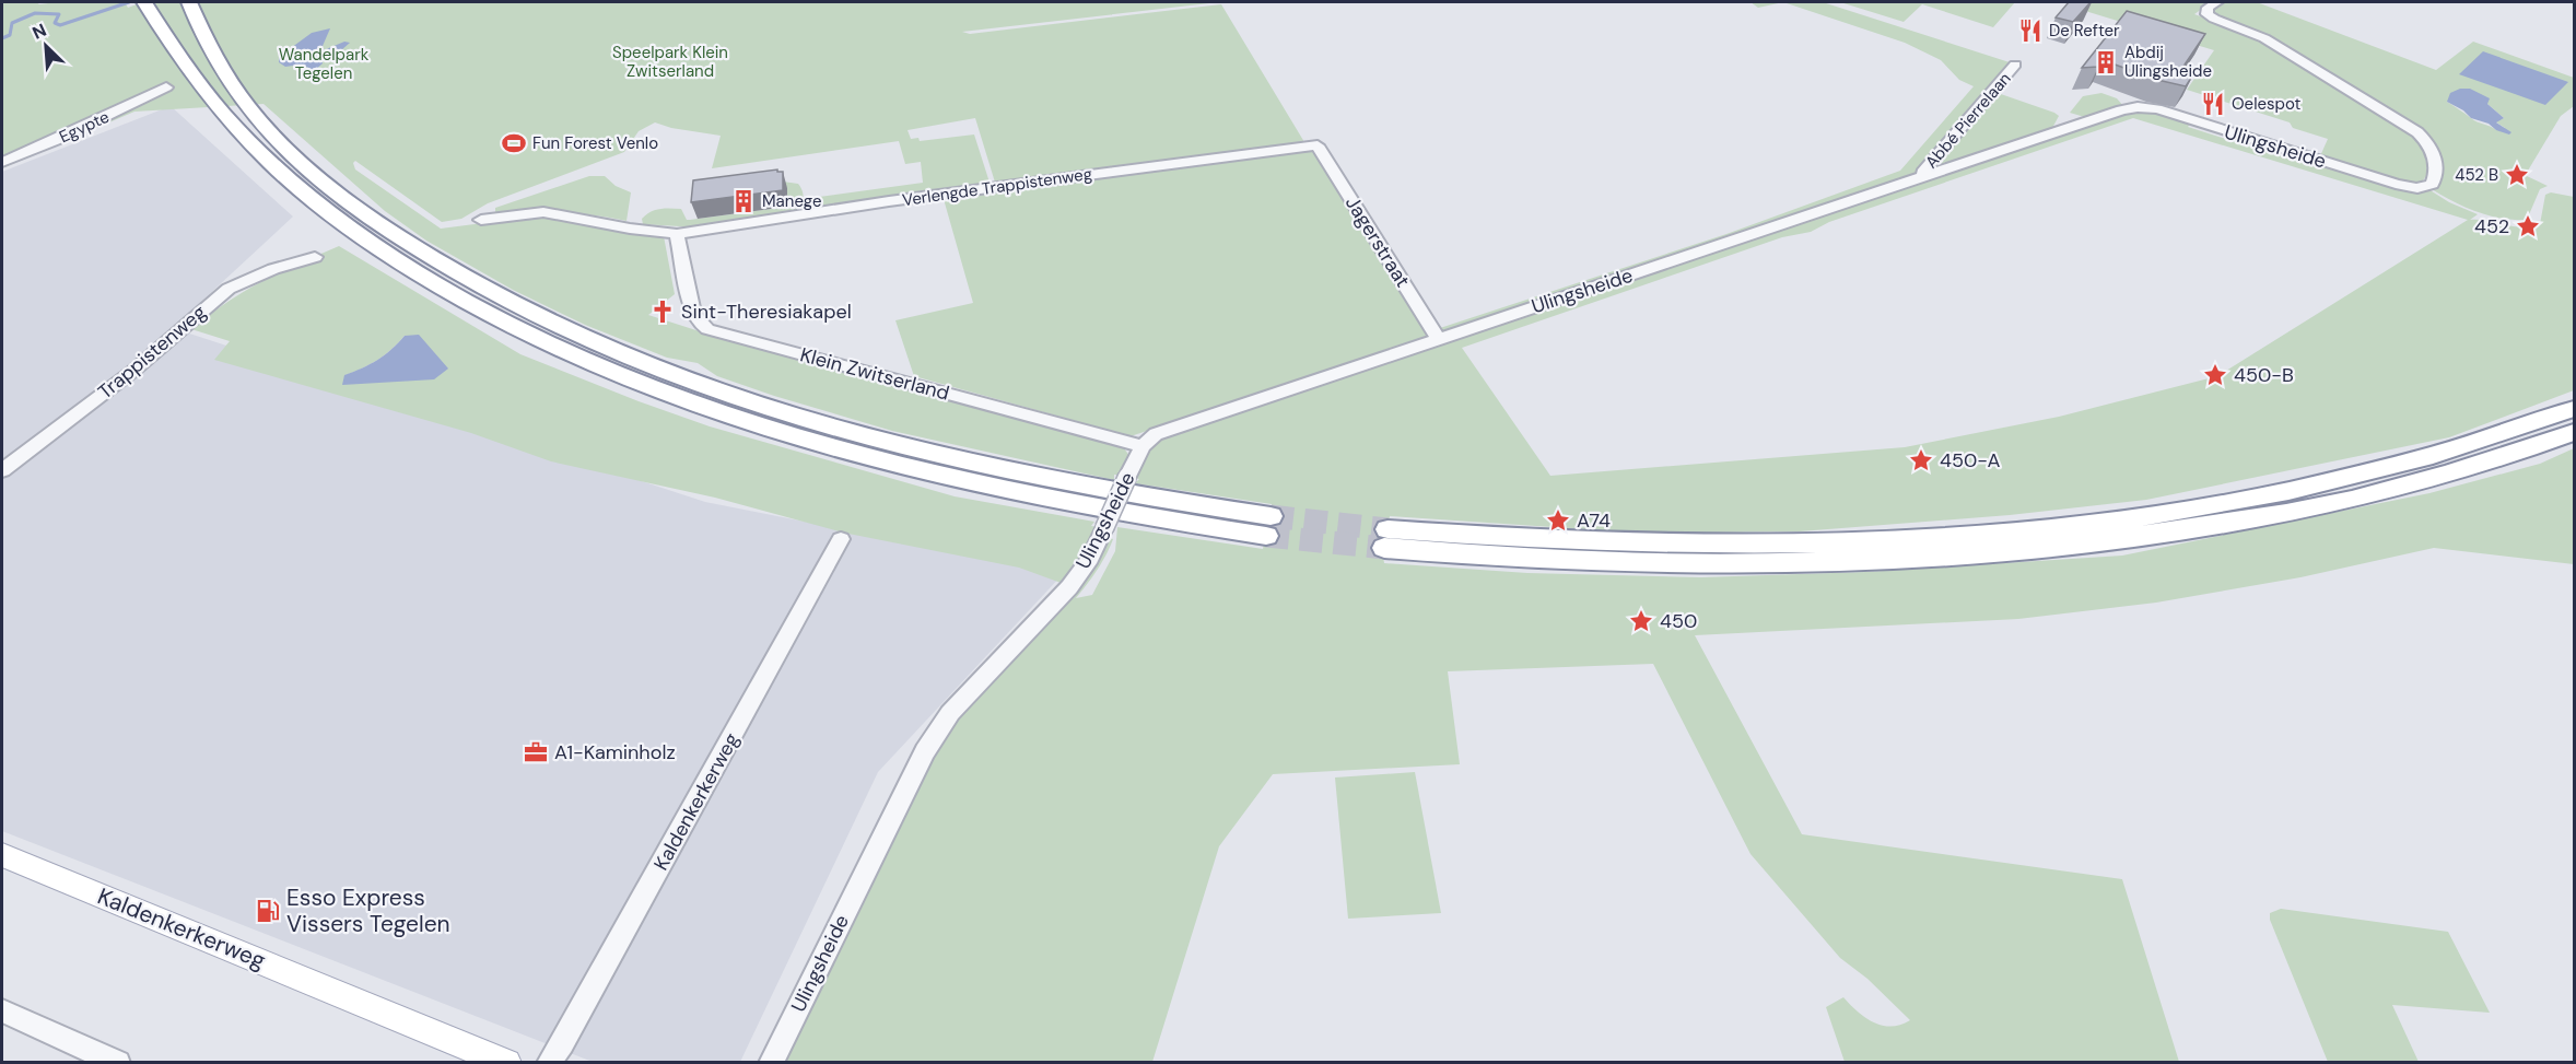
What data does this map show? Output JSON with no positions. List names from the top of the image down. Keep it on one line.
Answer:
{"streets":{"main road":["Kaldenkerkerweg"],"street":["Abbé Pierrelaan","Egypte","Ulingsheide","Verlengde Trappistenweg","Jagerstraat","Trappistenweg","Klein Zwitserland"]},"crossings":[["Abbé Pierrelaan","Ulingsheide"],["Ulingsheide","Jagerstraat"],["Ulingsheide","Klein Zwitserland"],["Verlengde Trappistenweg","Jagerstraat"],["Verlengde Trappistenweg","Klein Zwitserland"]],"parks":["Speelpark Klein Zwitserland","Wandelpark Tegelen"],"places":{"restaurant":["De Refter","Oelespot"],"building":["Abdij Ulingsheide","Manege"],"sports":["Fun Forest Venlo"],"place":["452 B","452","450-B","450-A","A74","450"],"church":["Sint-Theresiakapel"],"office":["A1-Kaminholz"],"fuel station":["Esso Express Vissers Tegelen"]},"north":"top left"}
